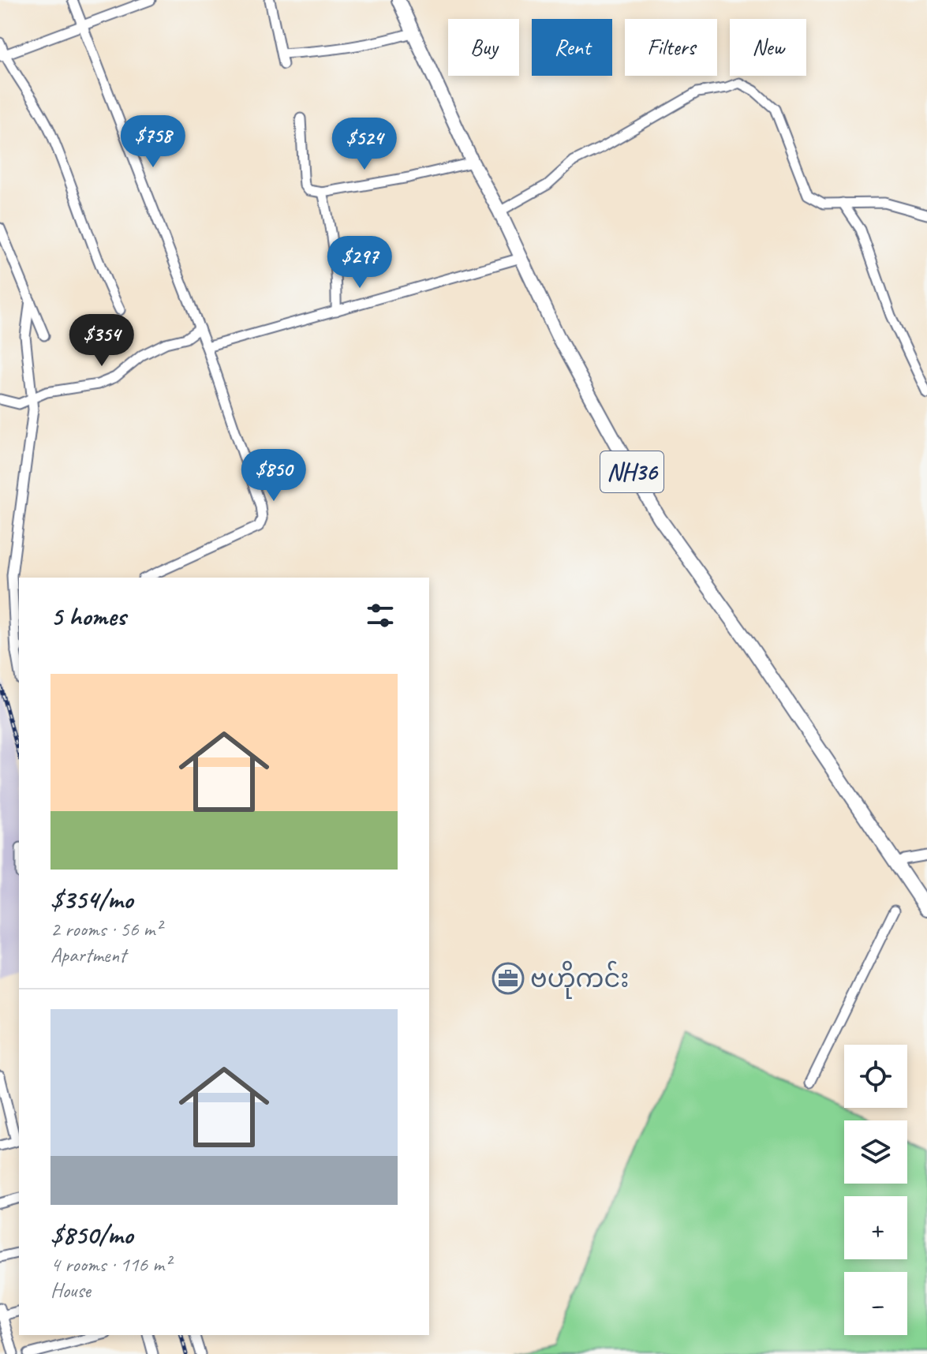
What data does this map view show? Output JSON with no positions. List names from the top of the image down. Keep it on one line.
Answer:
{"streets":{"highway":["NH36"]},"places":{"office":["ဗဟိုကင်း"]},"page":{"chip":["Buy","Rent","Filters","New"],"price":["$758","$524","$297","$354","$850"],"heading":"5 homes","list":[{"name":"$354/mo","note":"2 rooms · 56 m² · Apartment"},{"name":"$850/mo","note":"4 rooms · 116 m² · House"}],"map_buttons":["+","−"]}}
